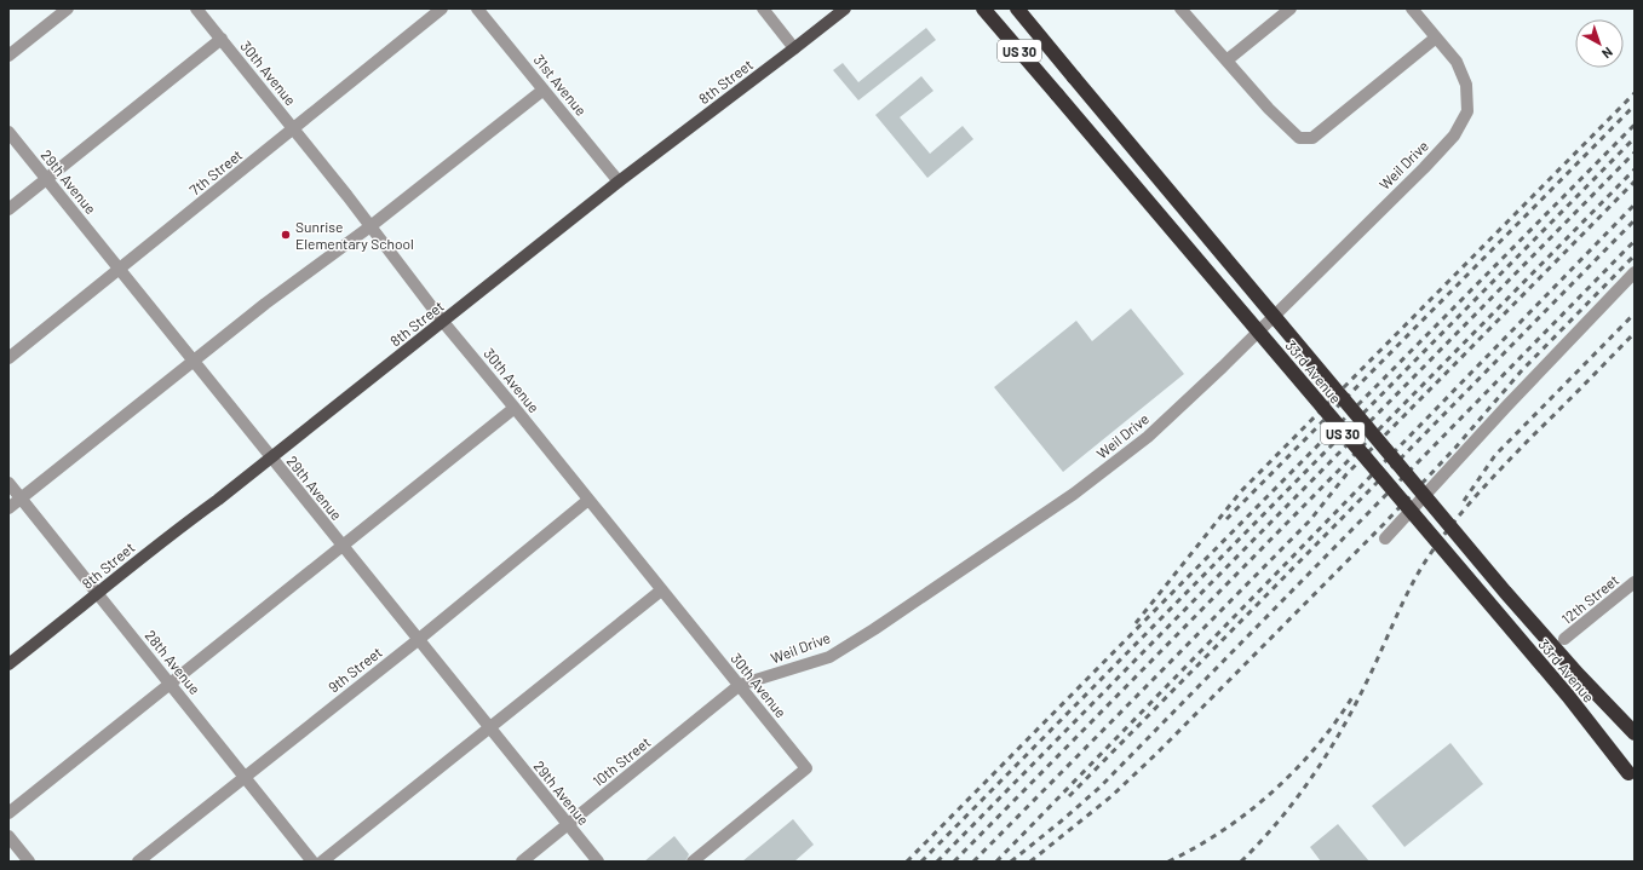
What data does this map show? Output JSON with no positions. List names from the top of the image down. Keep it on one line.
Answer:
{"streets":{"highway":["US 30","33rd Avenue"],"main road":["8th Street"],"street":["30th Avenue","31st Avenue","Weil Drive","7th Street","29th Avenue","12th Street","28th Avenue","9th Street","10th Street"]},"crossings":[["30th Avenue","8th Street"],["30th Avenue","Weil Drive"],["30th Avenue","7th Street"],["30th Avenue","9th Street"],["30th Avenue","10th Street"],["8th Street","31st Avenue"],["8th Street","29th Avenue"],["8th Street","28th Avenue"],["Weil Drive","10th Street"],["7th Street","29th Avenue"],["29th Avenue","9th Street"],["29th Avenue","10th Street"],["28th Avenue","9th Street"]],"places":["Sunrise Elementary School"],"north":"bottom right"}
